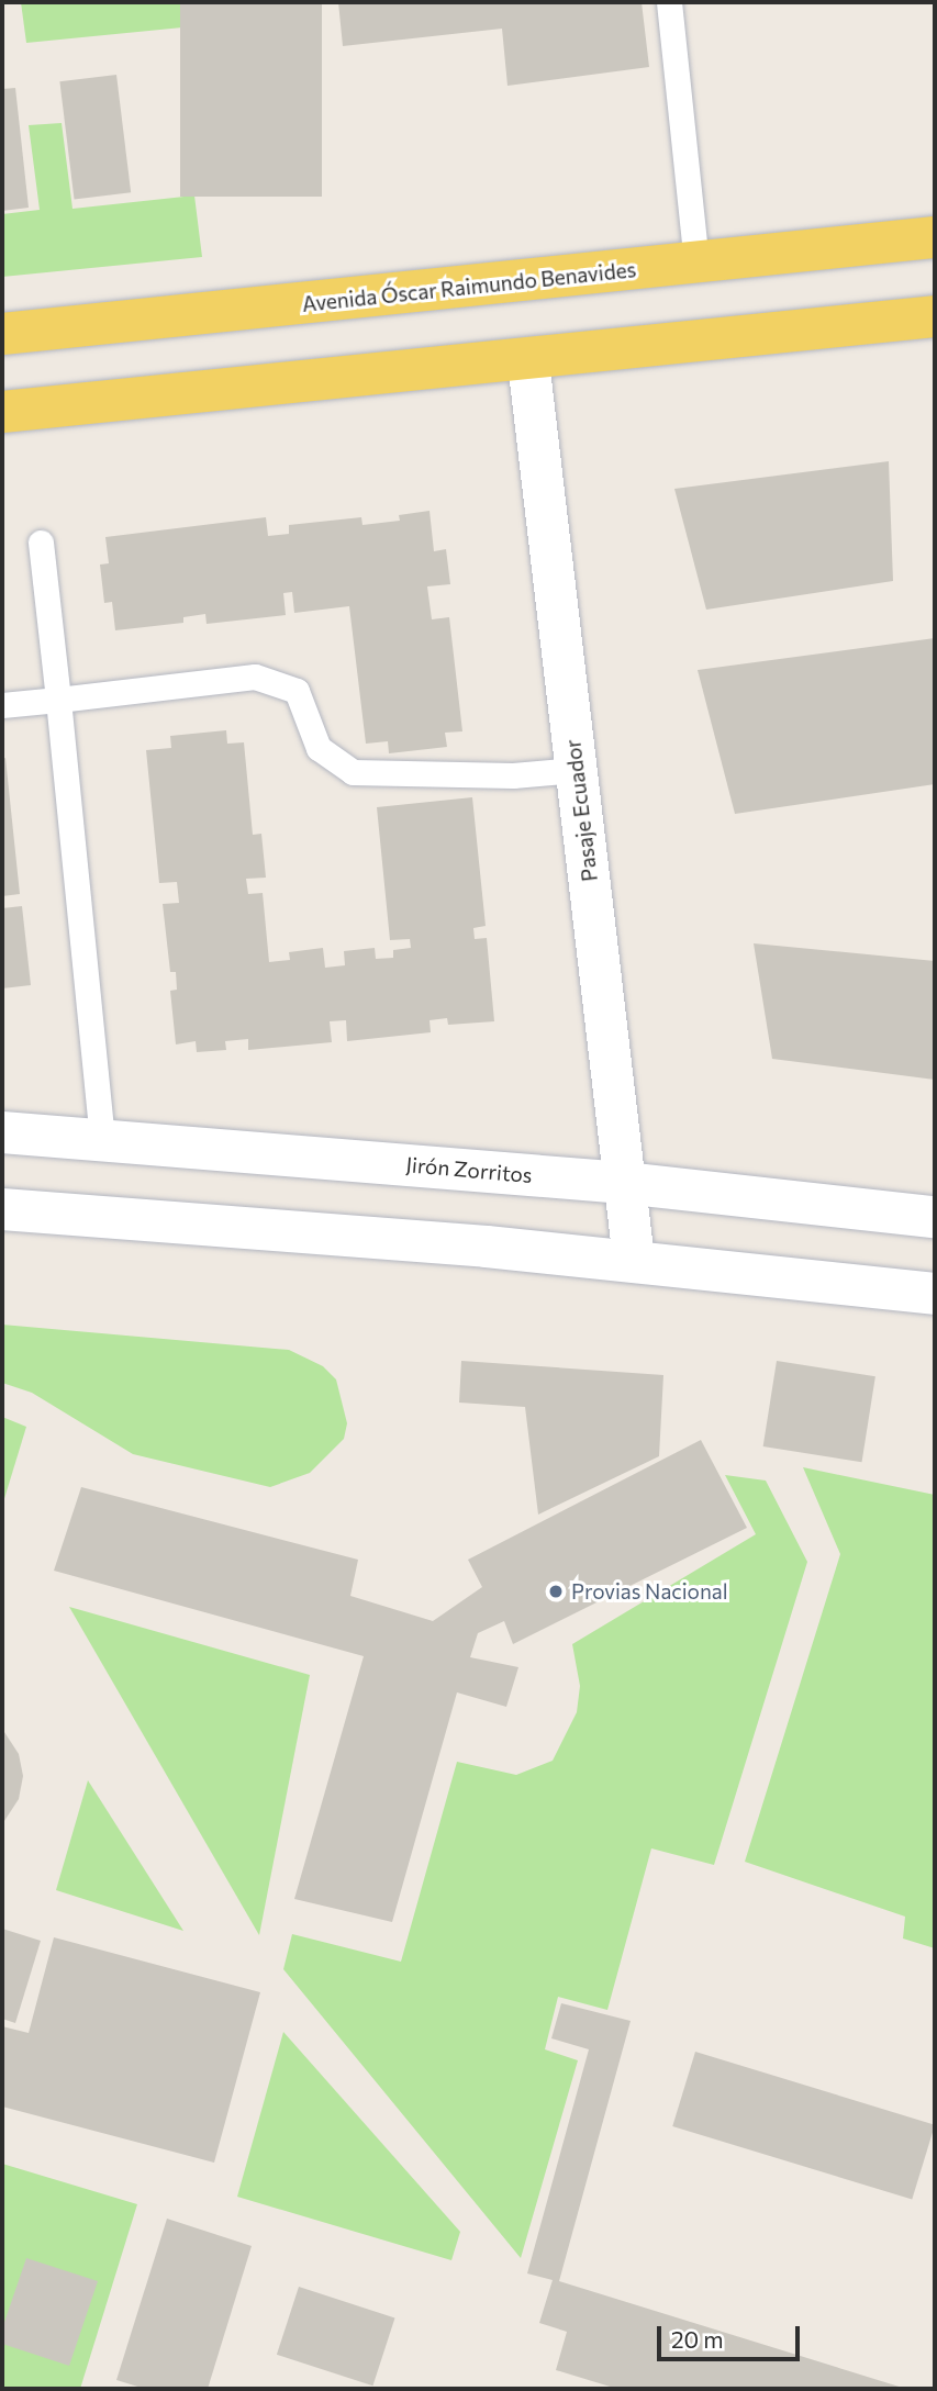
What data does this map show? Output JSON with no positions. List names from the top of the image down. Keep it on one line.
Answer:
{"streets":{"main road":["Avenida Óscar Raimundo Benavides","Pasaje Ecuador","Jirón Zorritos"]},"crossings":[["Pasaje Ecuador","Jirón Zorritos"]],"places":["Provias Nacional"],"scale_bar":"20 m"}
